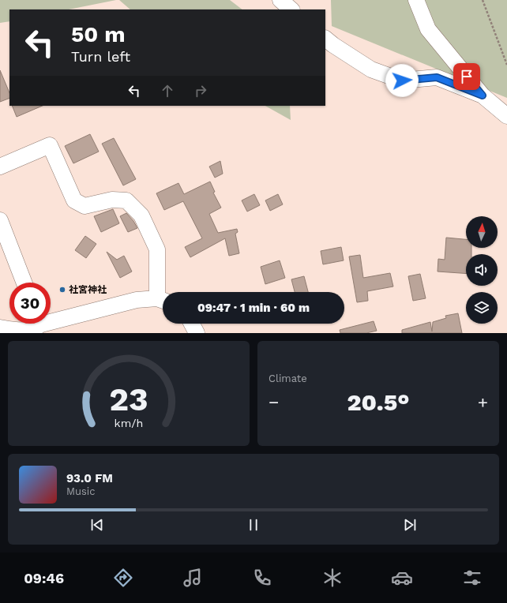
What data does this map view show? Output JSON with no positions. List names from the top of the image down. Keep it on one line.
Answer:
{"places":["社宮神社"],"north":"top","page":{"turn":["50 m","Turn left"],"limit":"30","trip":"09:47 · 1 min · 60 m","tile":"Climate","heat":["−","20.5°","+"],"song":["93.0 FM","Music"],"tabs":"09:46","gauge":["23","km/h"]}}
